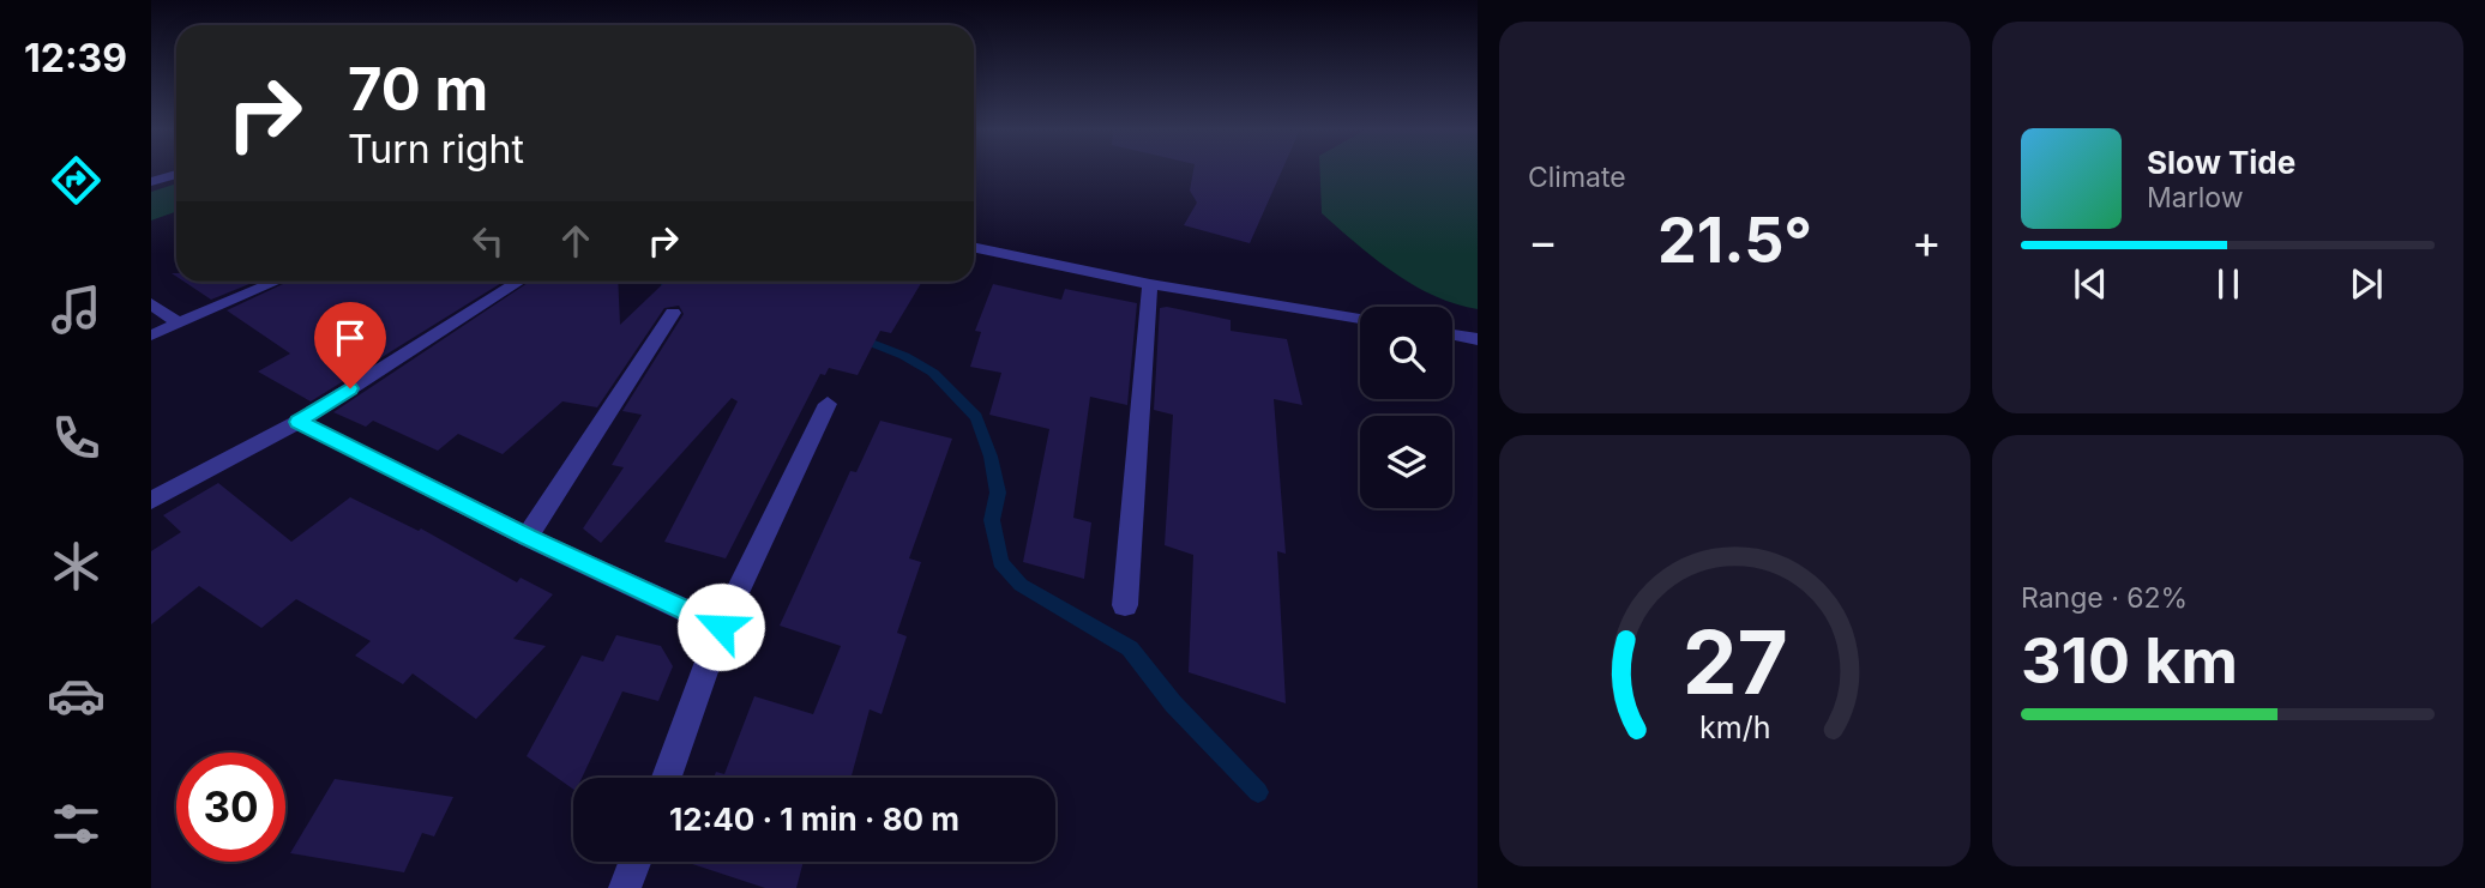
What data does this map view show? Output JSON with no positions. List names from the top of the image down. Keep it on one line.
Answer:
{"page":{"tabs":"12:39","tile":["Climate",["Range · 62%","310 km"]],"turn":["70 m","Turn right"],"song":["Slow Tide","Marlow"],"heat":["−","21.5°","+"],"limit":"30","trip":"12:40 · 1 min · 80 m","gauge":["27","km/h"]}}
